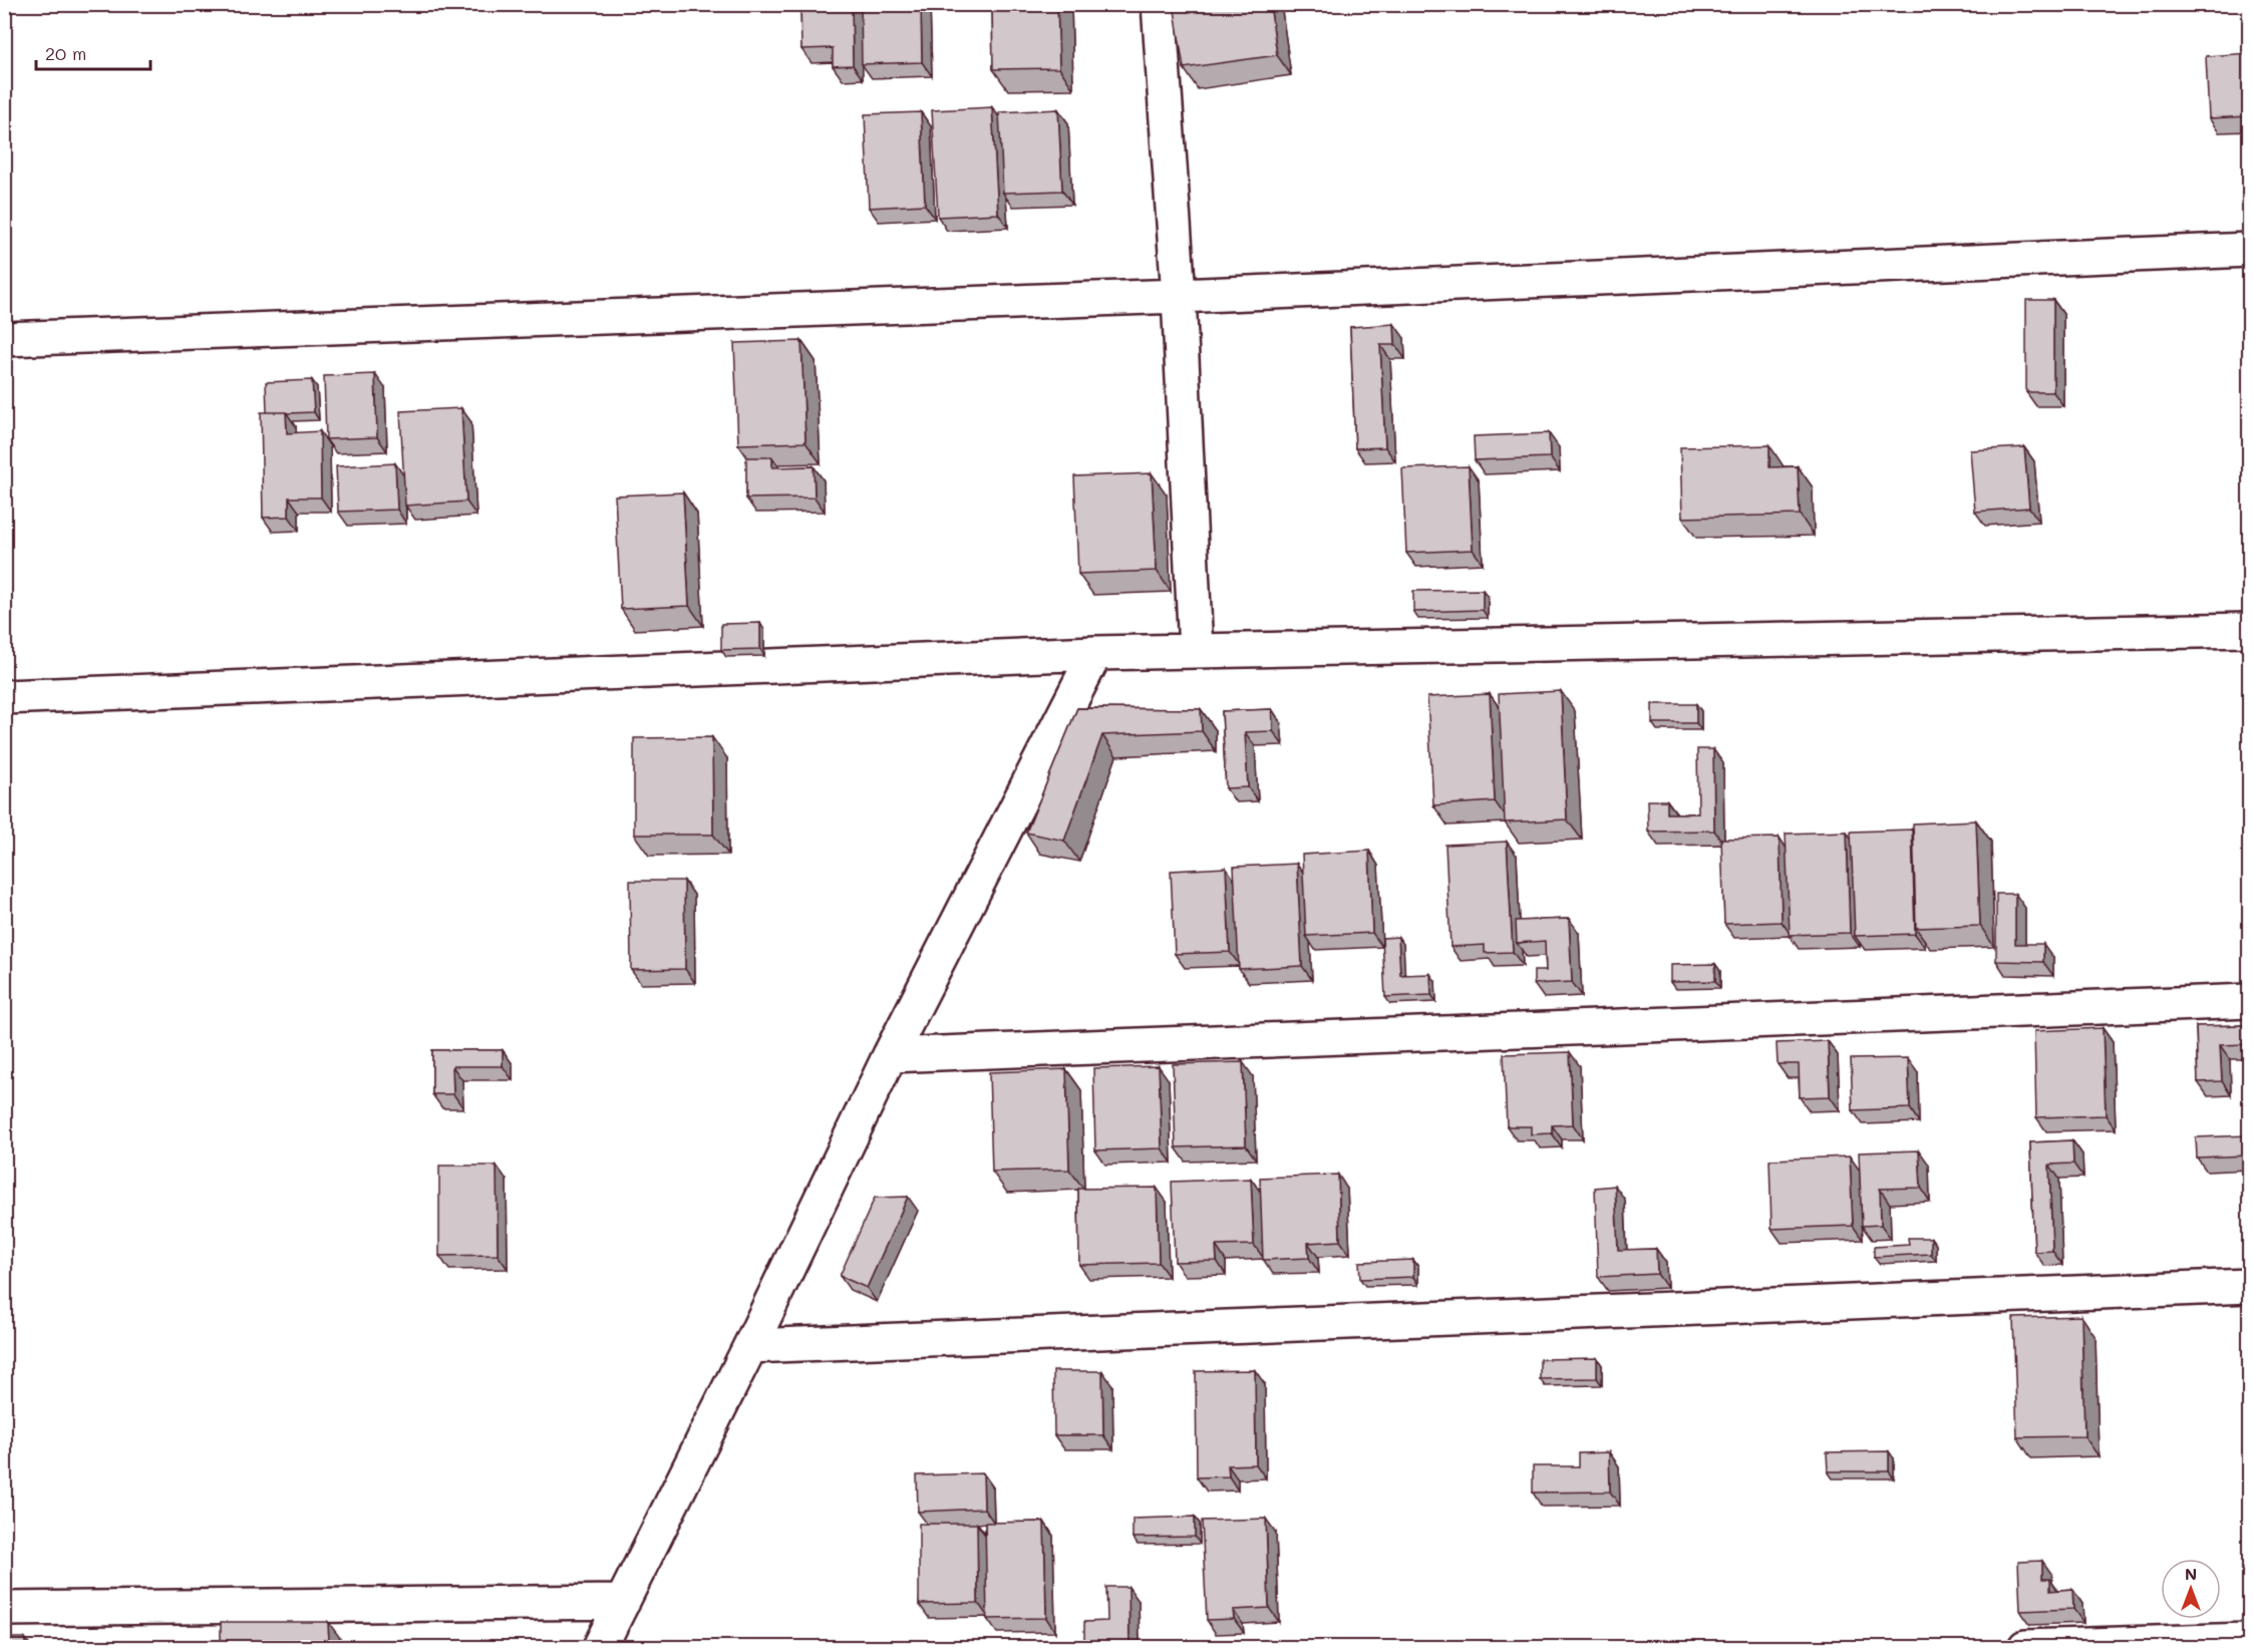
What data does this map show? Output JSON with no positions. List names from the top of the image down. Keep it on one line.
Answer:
{"scale_bar":"20 m","north":"top"}
